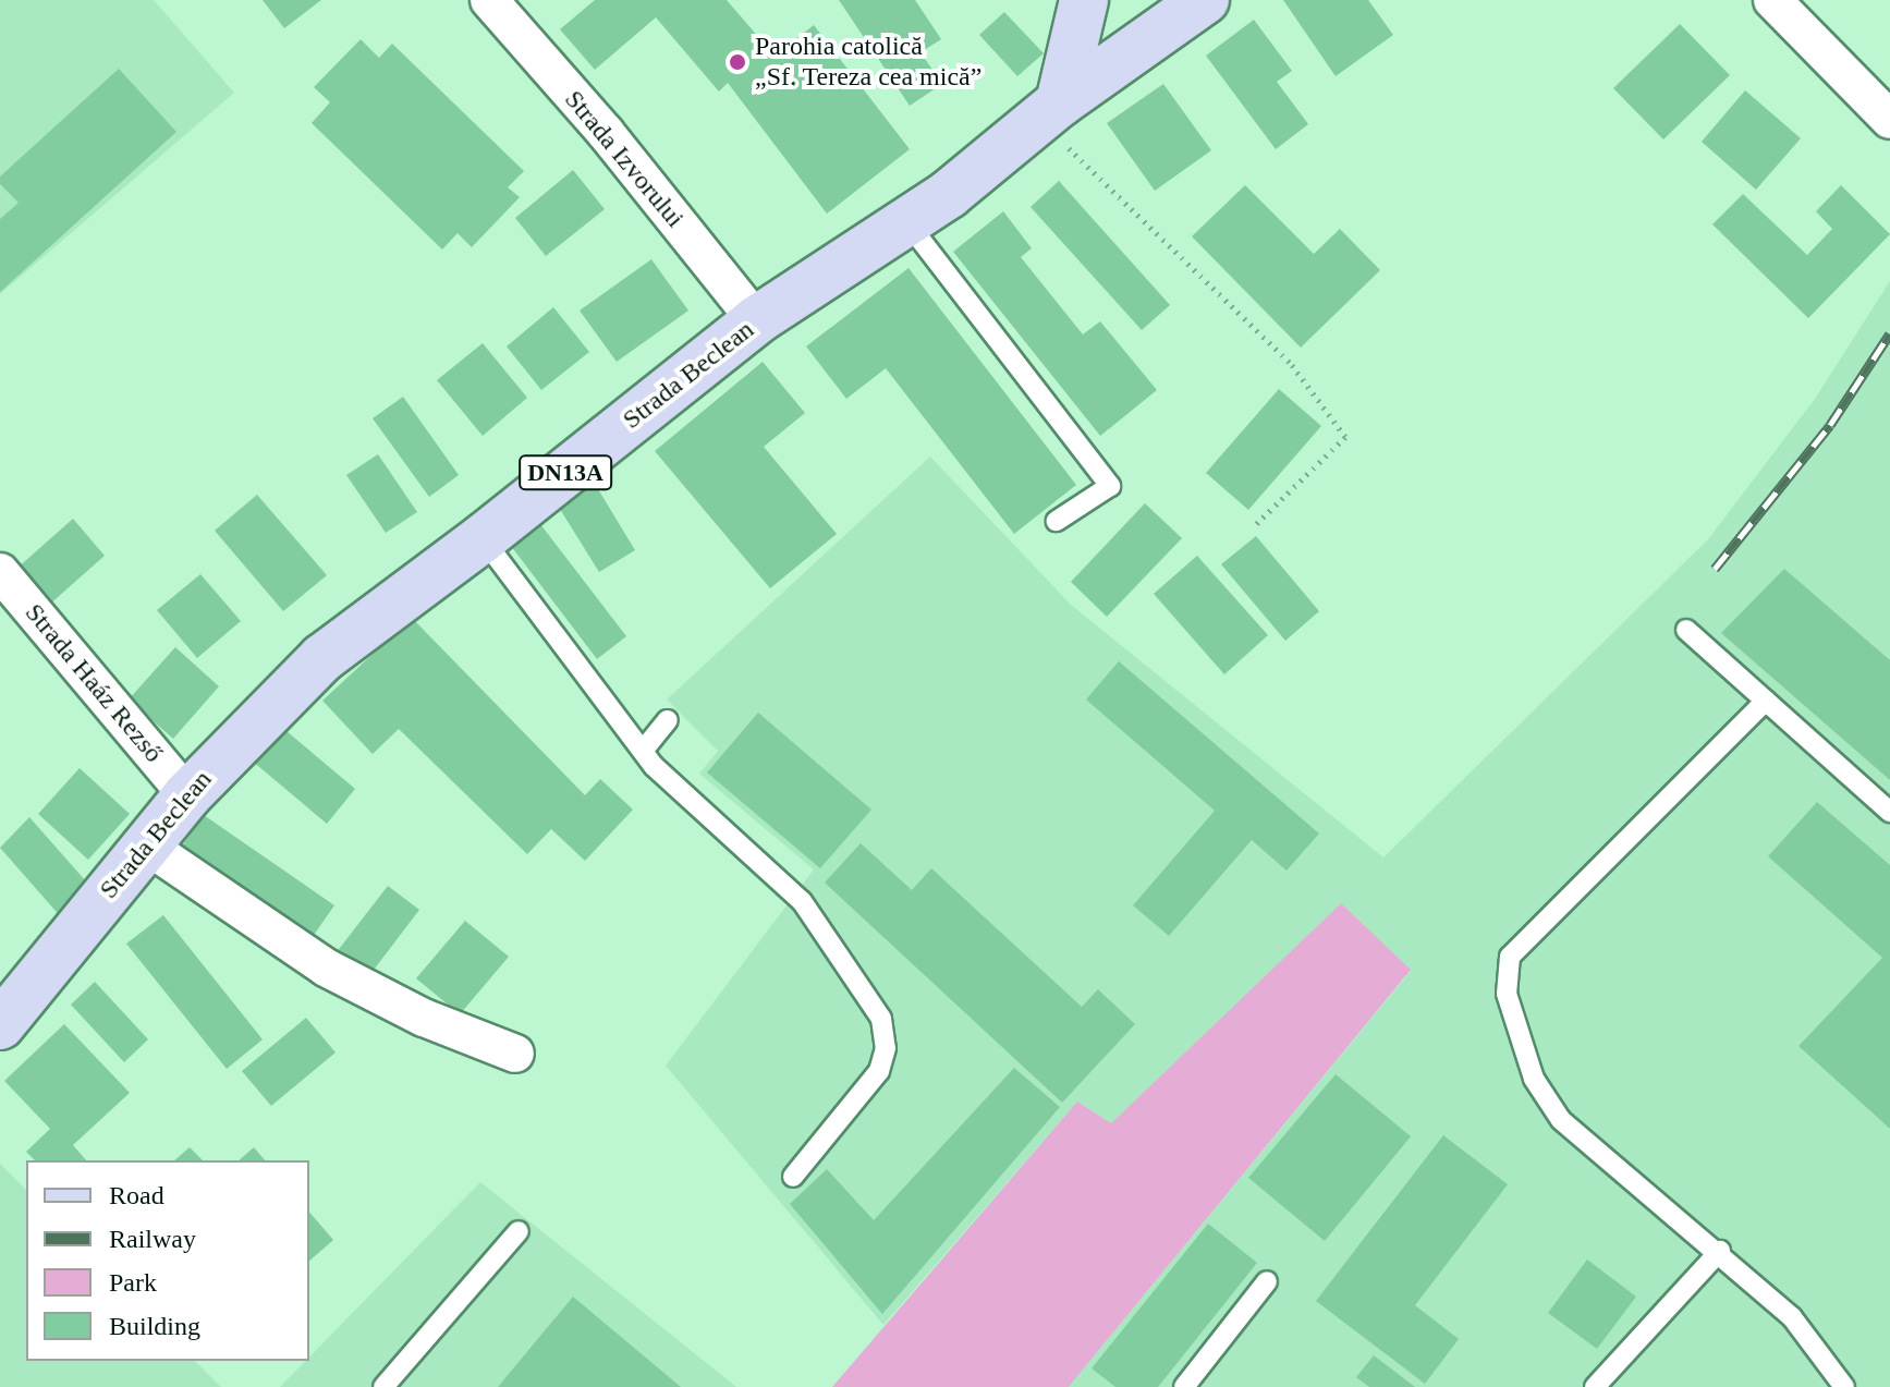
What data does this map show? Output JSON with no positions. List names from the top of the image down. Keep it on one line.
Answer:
{"streets":{"main road":["Strada Beclean","DN13A"],"street":["Strada Izvorului","Strada Haáz Rezső"]},"crossings":[["Strada Izvorului","Strada Beclean"],["Strada Beclean","Strada Haáz Rezső"]],"places":["Parohia catolică „Sf. Tereza cea mică”"],"legend":["Road","Railway","Park","Building"]}
